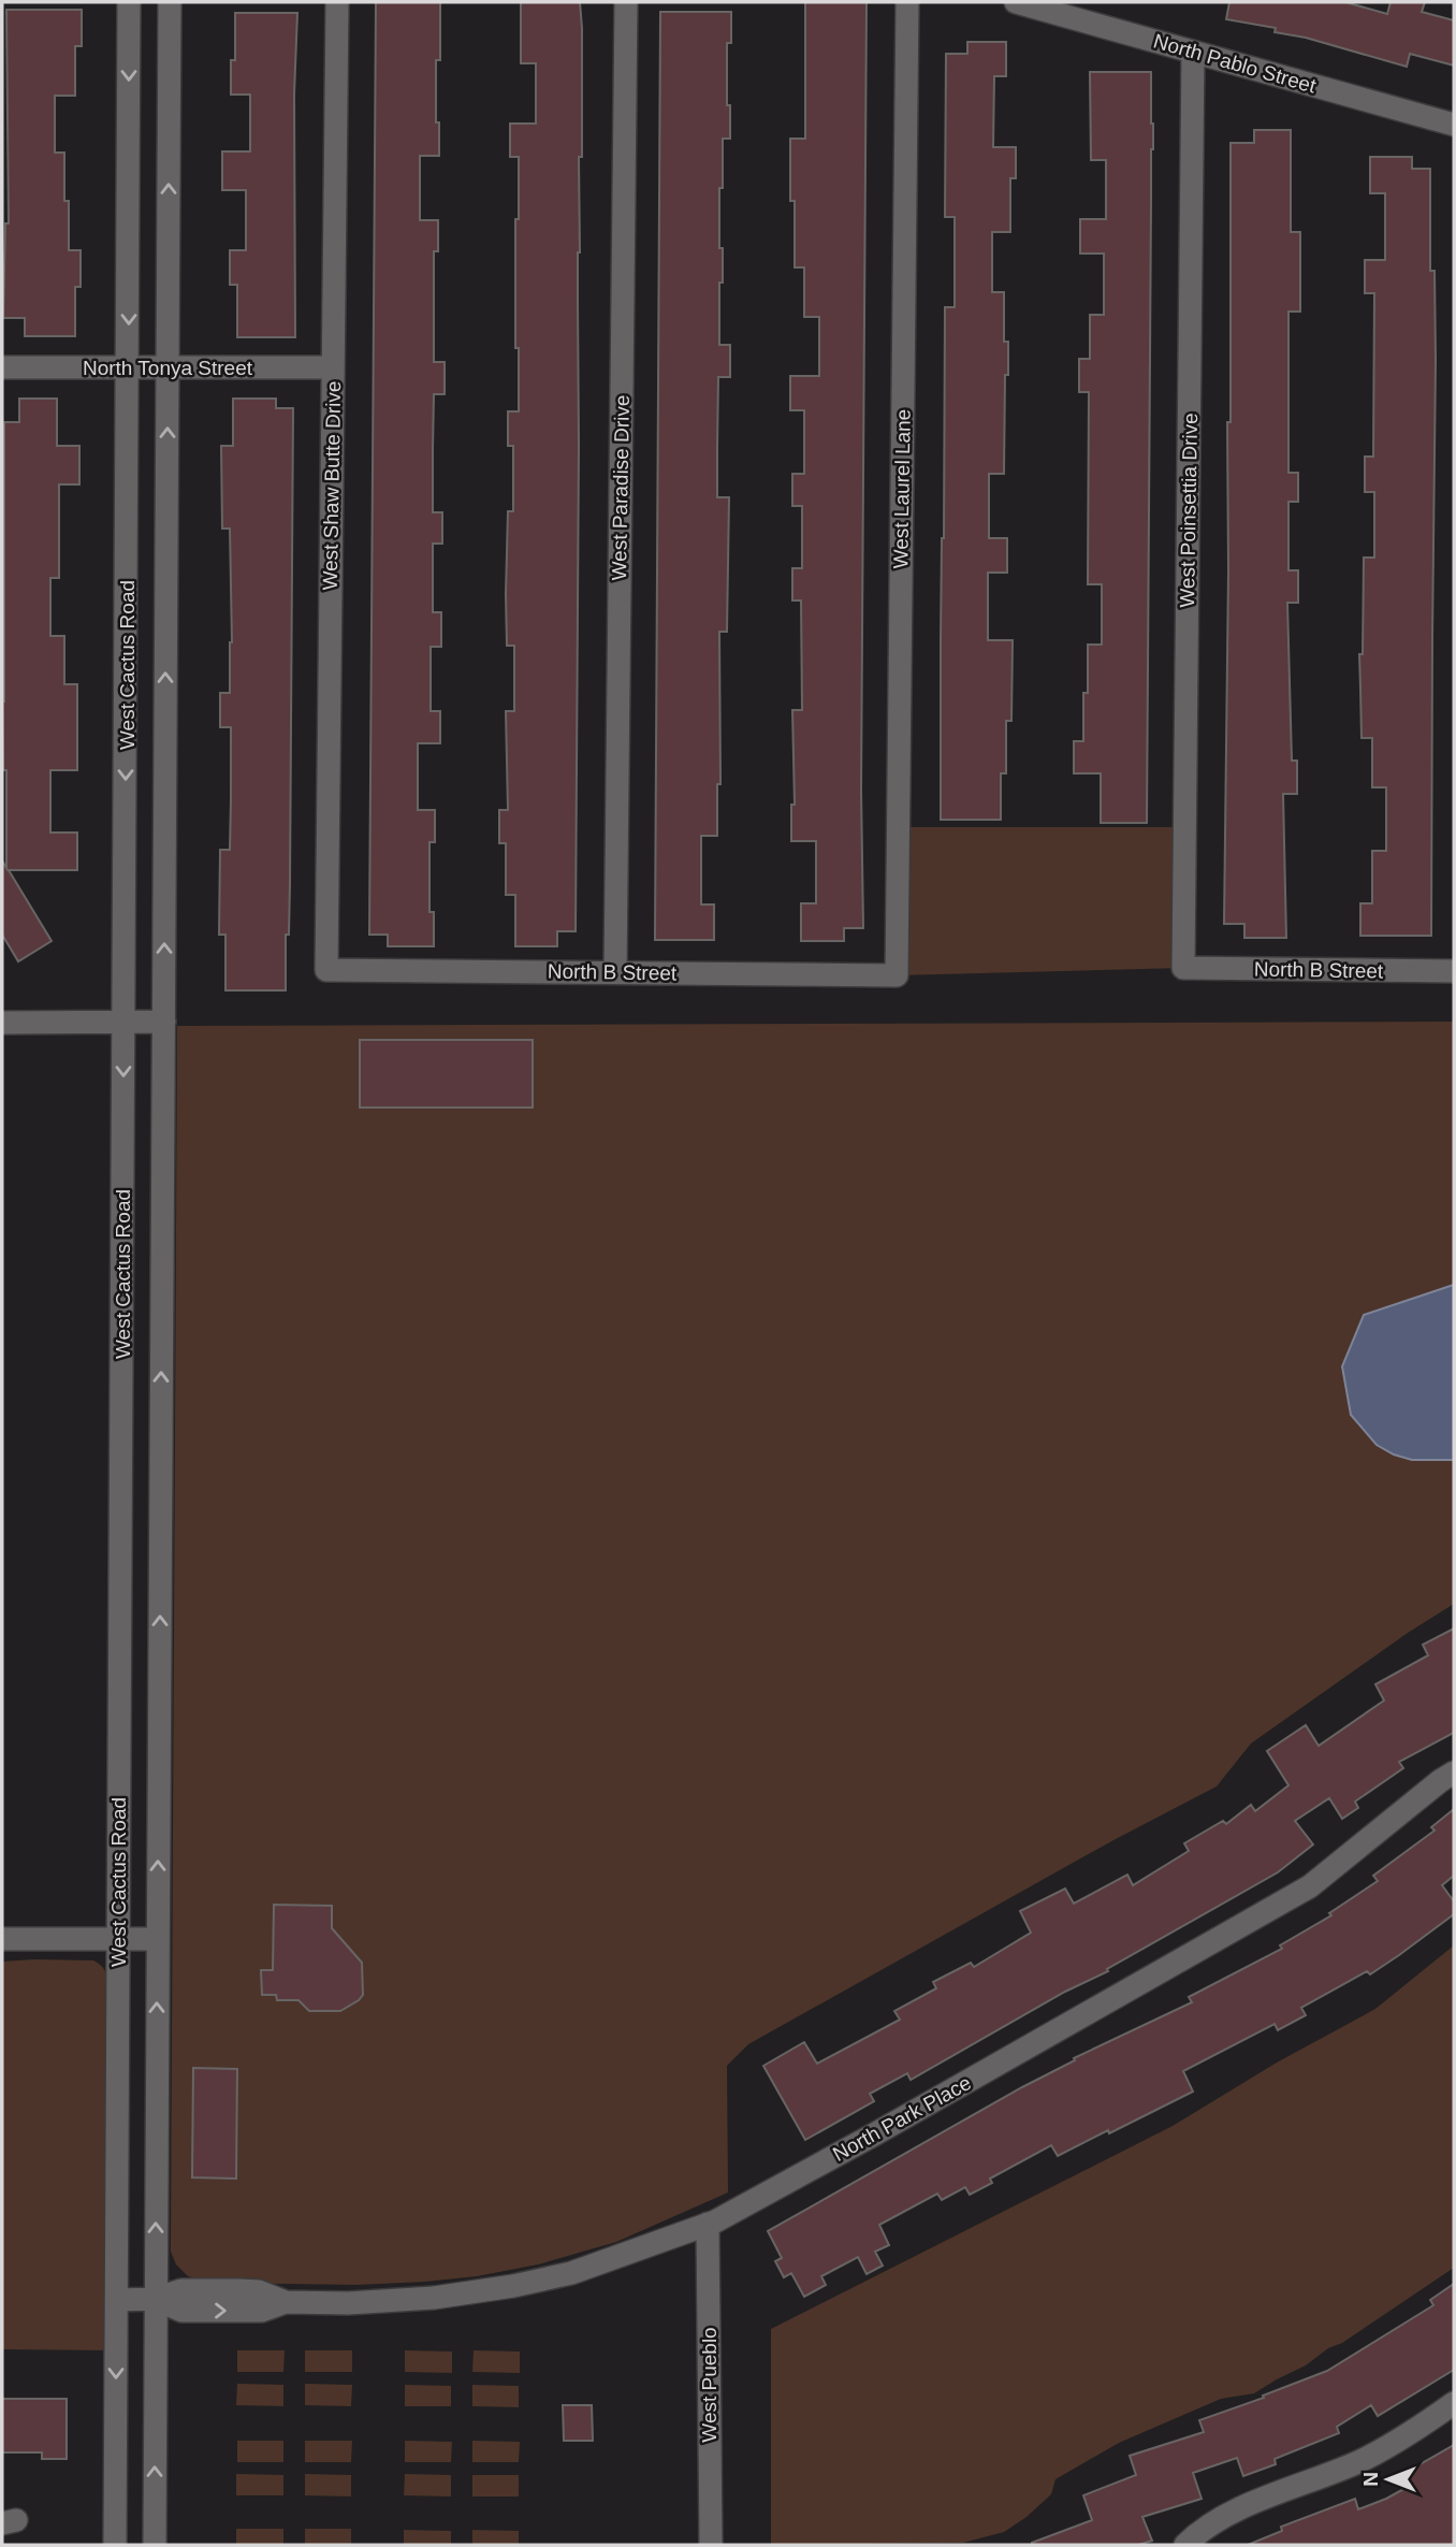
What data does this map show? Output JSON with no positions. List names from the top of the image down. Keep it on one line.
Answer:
{"streets":{"street":["North Pablo Street","North Tonya Street","West Shaw Butte Drive","West Paradise Drive","West Laurel Lane","West Poinsettia Drive","West Cactus Road","North B Street","North Park Place","West Pueblo"]},"crossings":[["North Pablo Street","West Poinsettia Drive"],["North Tonya Street","West Shaw Butte Drive"],["North Tonya Street","West Cactus Road"],["West Shaw Butte Drive","North B Street"],["West Paradise Drive","North B Street"],["West Laurel Lane","North B Street"],["West Poinsettia Drive","North B Street"],["West Cactus Road","North Park Place"],["North Park Place","West Pueblo"]],"north":"left"}
